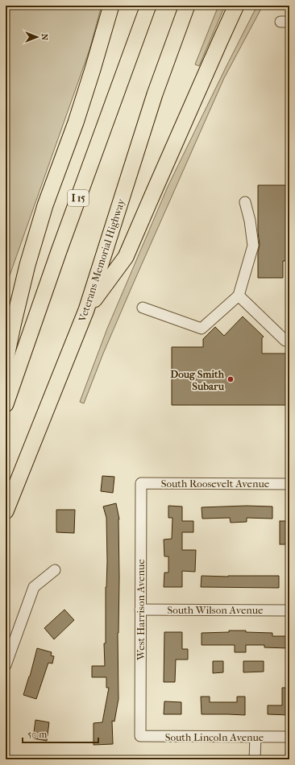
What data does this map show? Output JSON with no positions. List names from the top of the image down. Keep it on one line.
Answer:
{"streets":{"highway":["I 15","Veterans Memorial Highway"],"street":["South Roosevelt Avenue","West Harrison Avenue","South Wilson Avenue","South Lincoln Avenue"]},"crossings":[["South Roosevelt Avenue","West Harrison Avenue"],["West Harrison Avenue","South Wilson Avenue"],["West Harrison Avenue","South Lincoln Avenue"]],"places":["Doug Smith Subaru"],"scale_bar":"50 m","north":"right"}
